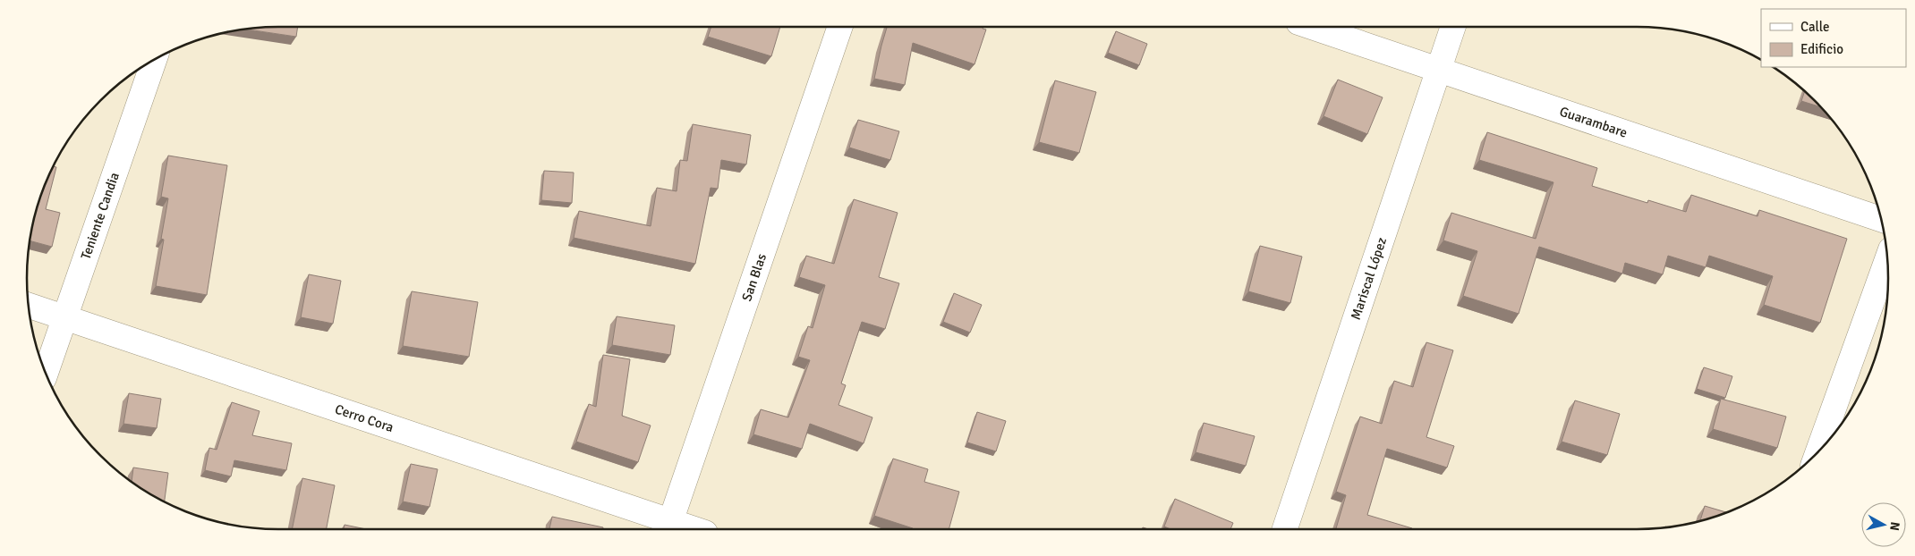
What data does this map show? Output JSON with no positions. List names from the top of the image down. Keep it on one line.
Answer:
{"streets":{"street":["Guarambare","Teniente Candia","San Blas","Mariscal López","Cerro Cora"]},"crossings":[["Guarambare","Mariscal López"],["Teniente Candia","Cerro Cora"],["San Blas","Cerro Cora"]],"legend":["Calle","Edificio"],"north":"right"}
